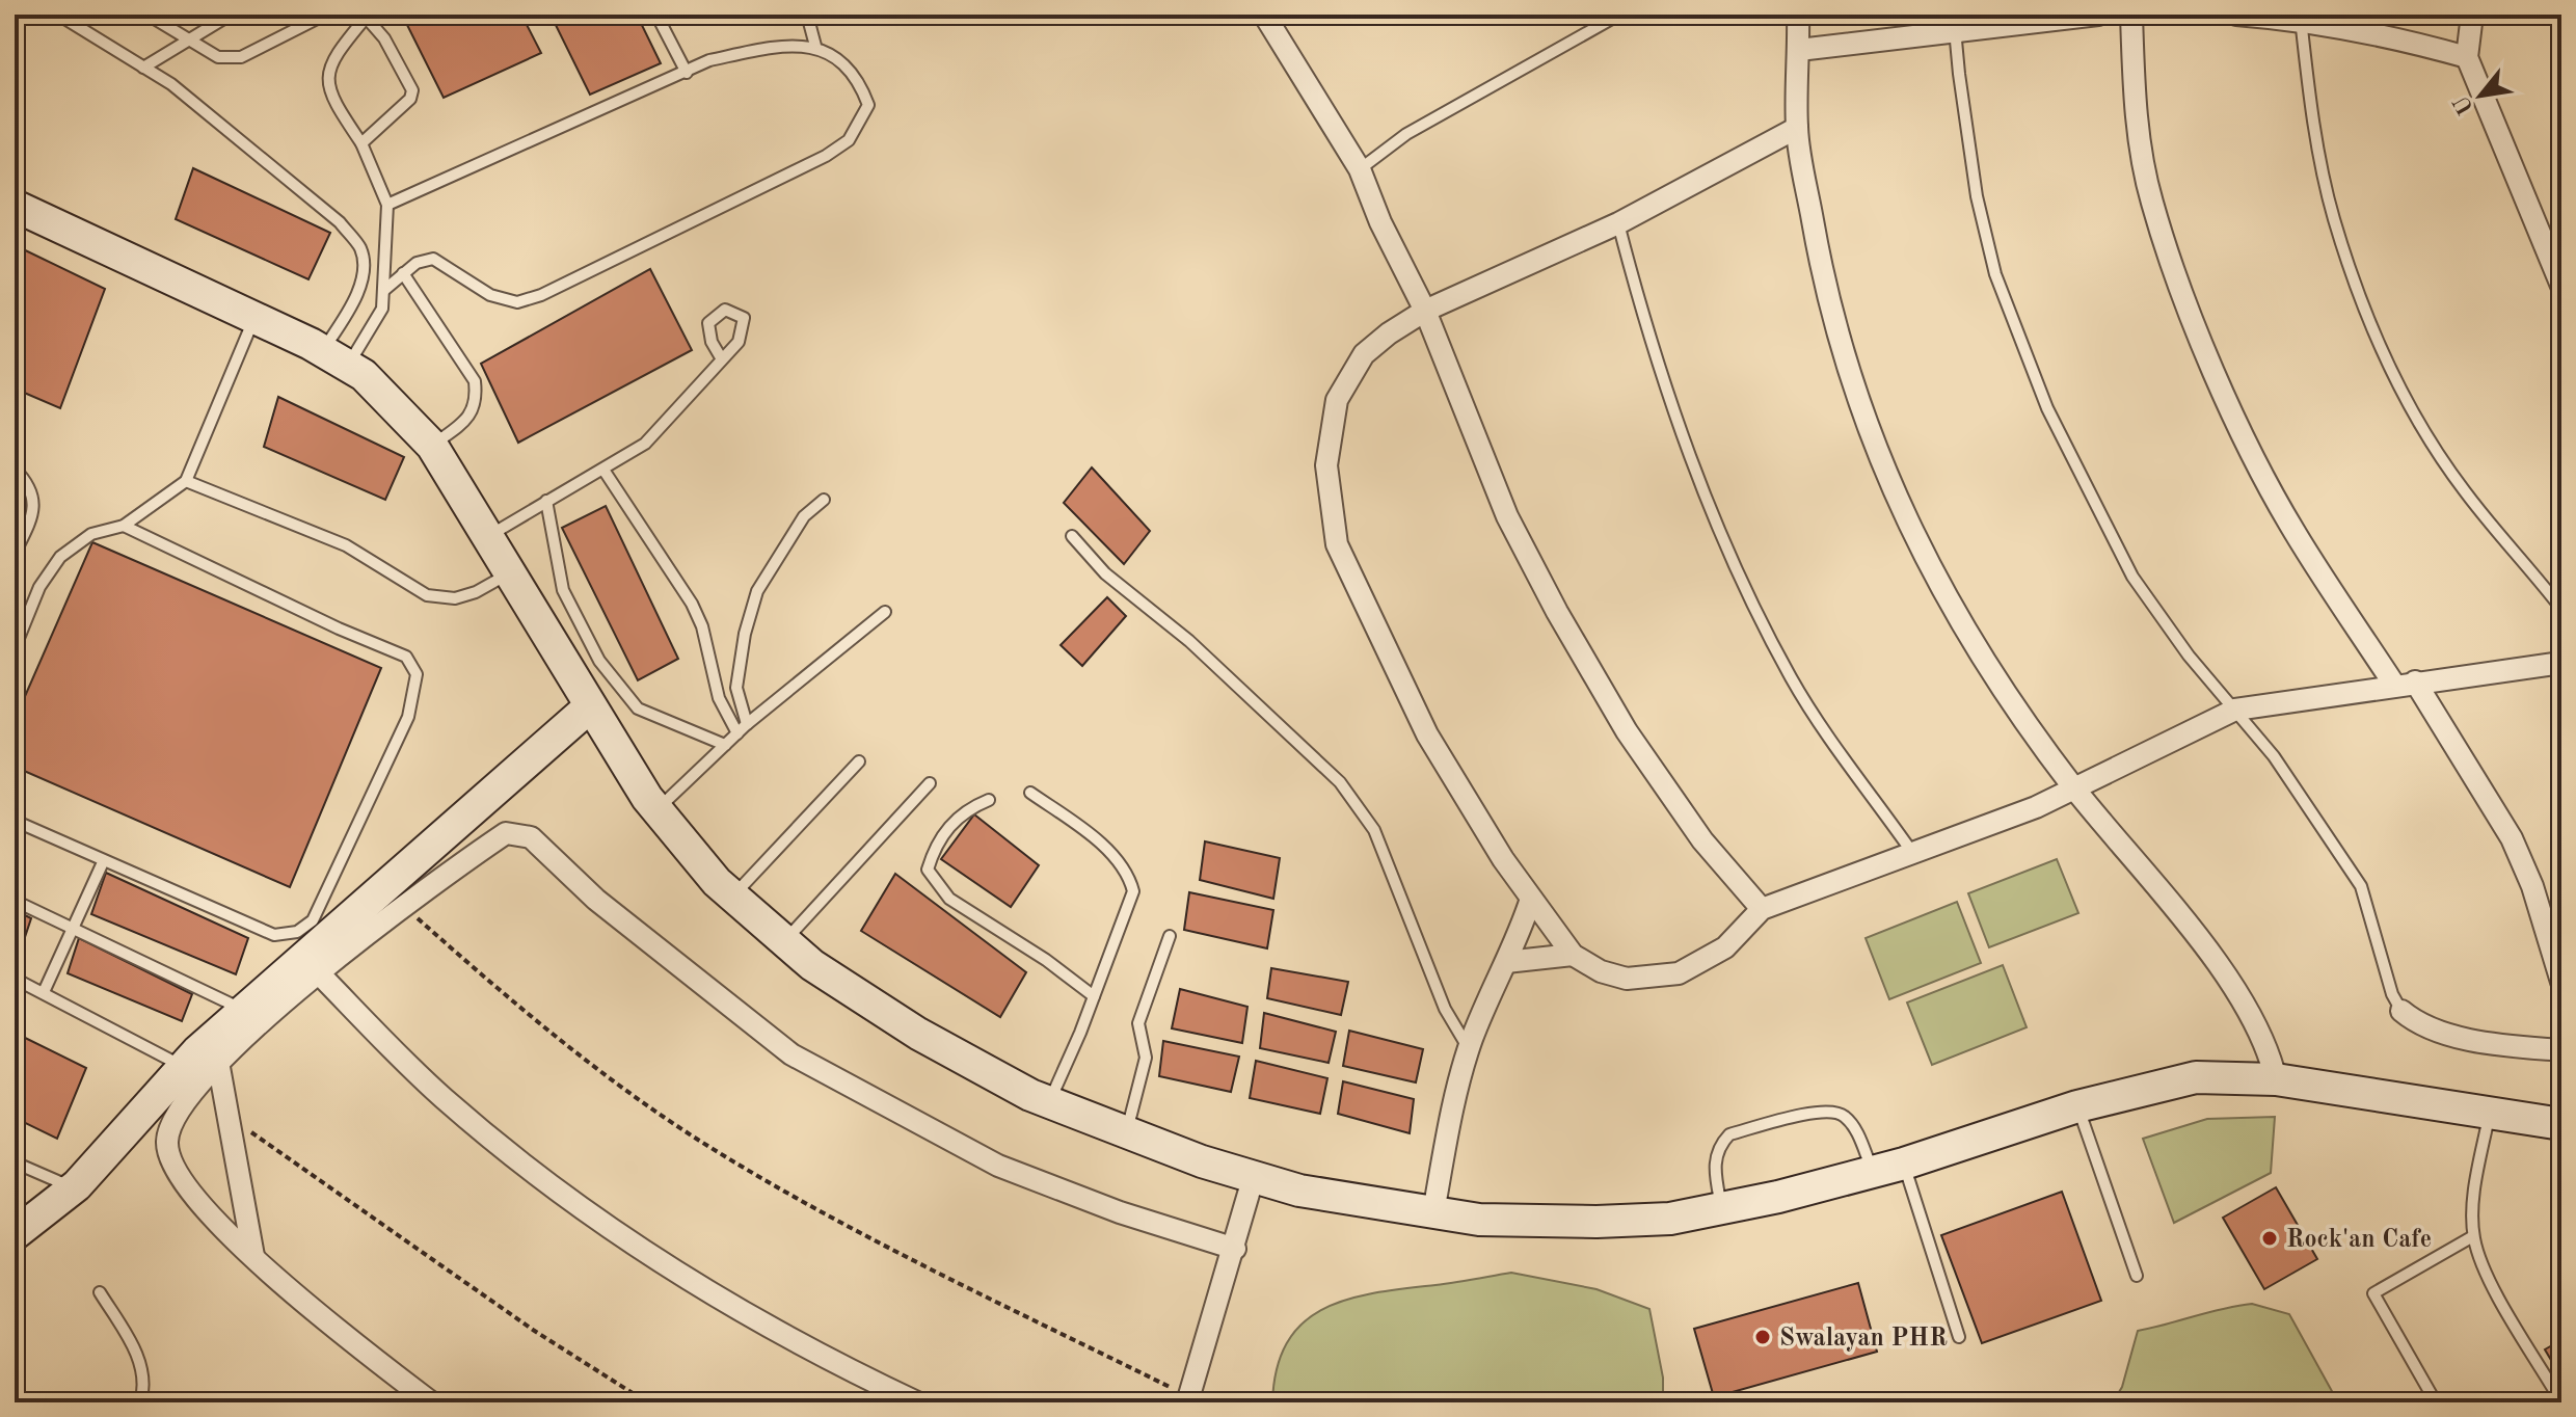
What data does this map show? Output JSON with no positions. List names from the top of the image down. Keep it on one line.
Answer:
{"places":["Rock'an Cafe","Swalayan PHR"],"north":"bottom left"}
